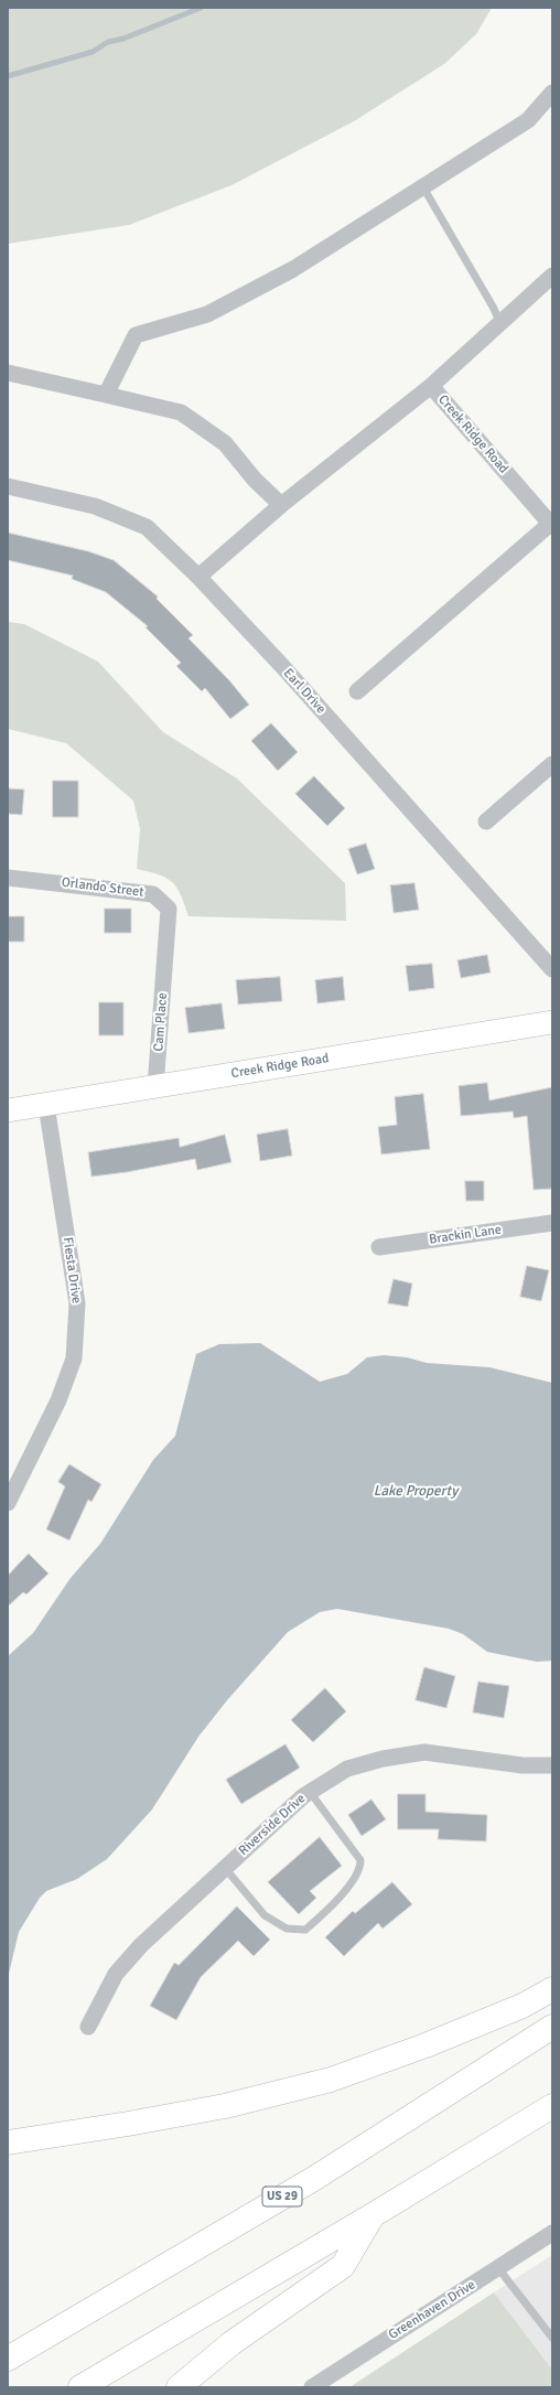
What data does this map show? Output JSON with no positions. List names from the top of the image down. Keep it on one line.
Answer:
{"streets":{"highway":["US 29"],"main road":["Creek Ridge Road"],"street":["Earl Drive","Orlando Street","Cam Place","Brackin Lane","Fiesta Drive","Riverside Drive","Greenhaven Drive"]},"crossings":[["Creek Ridge Road","Cam Place"],["Creek Ridge Road","Fiesta Drive"],["Orlando Street","Cam Place"]],"water":["Lake Property"]}
